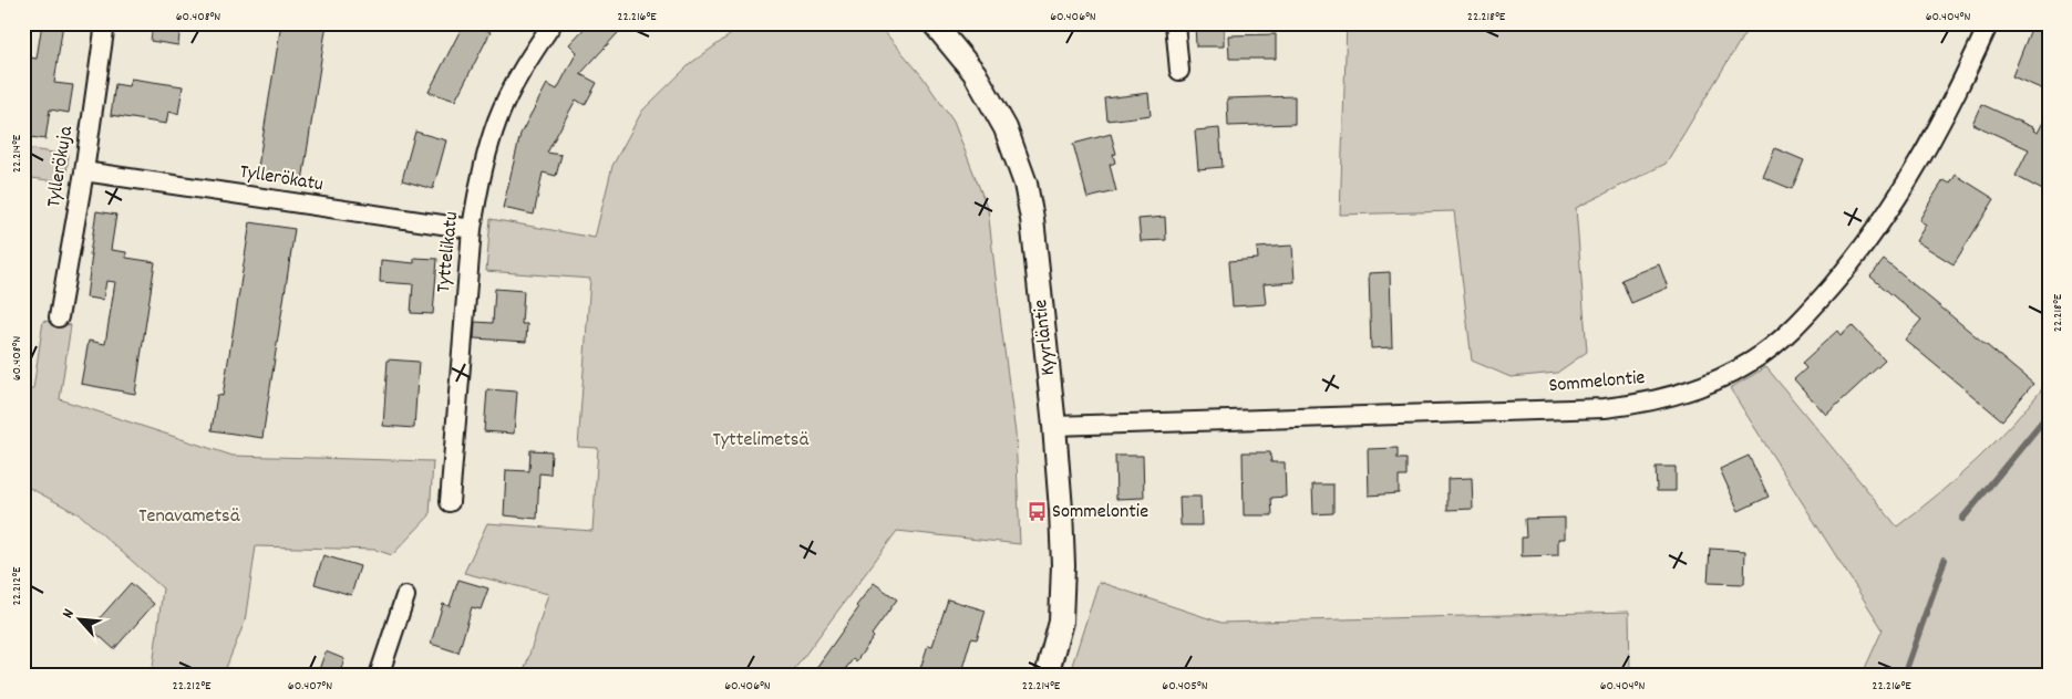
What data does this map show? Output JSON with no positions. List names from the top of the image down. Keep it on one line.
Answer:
{"streets":{"street":["Tyllerökuja","Tyllerökatu","Tyttelikatu","Kyyrläntie","Sommelontie"]},"crossings":[["Tyllerökuja","Tyllerökatu"],["Tyllerökatu","Tyttelikatu"],["Kyyrläntie","Sommelontie"]],"parks":["Tyttelimetsä","Tenavametsä"],"places":{"bus stop":["Sommelontie"]},"north":"top left","coordinates":["60.408°N","22.216°E","60.406°N","22.218°E","60.404°N","22.214°E","22.212°E","60.407°N","60.405°N"]}
